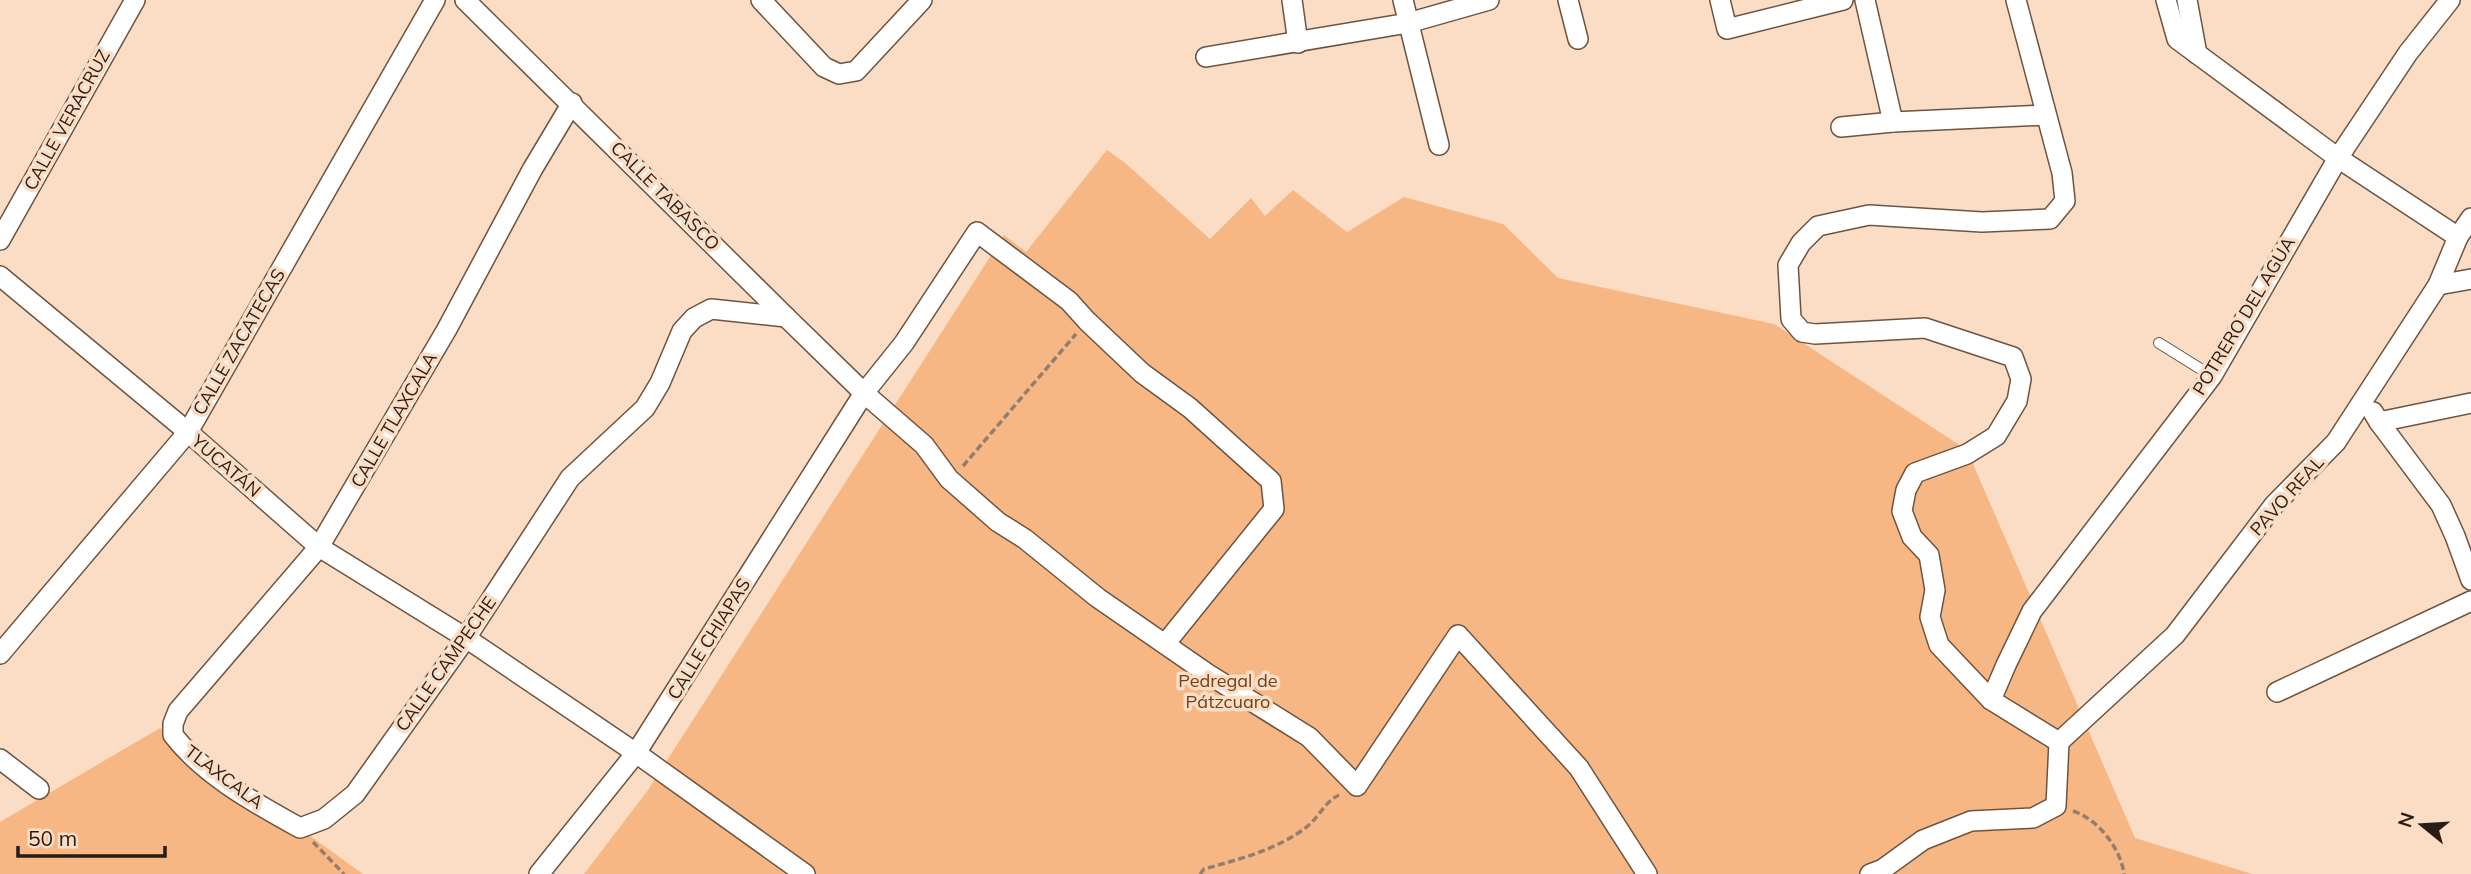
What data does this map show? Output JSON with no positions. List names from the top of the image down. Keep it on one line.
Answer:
{"streets":{"street":["CALLE VERACRUZ","CALLE TABASCO","POTRERO DEL AGUA","CALLE ZACATECAS","CALLE TLAXCALA","YUCATÁN","PAVO REAL","CALLE CHIAPAS","CALLE CAMPECHE","TLAXCALA"]},"crossings":[["CALLE TABASCO","CALLE TLAXCALA"],["CALLE TABASCO","CALLE CHIAPAS"],["CALLE TABASCO","CALLE CAMPECHE"],["CALLE ZACATECAS","YUCATÁN"],["CALLE TLAXCALA","YUCATÁN"],["CALLE TLAXCALA","TLAXCALA"],["YUCATÁN","CALLE CHIAPAS"],["YUCATÁN","CALLE CAMPECHE"],["CALLE CAMPECHE","TLAXCALA"]],"parks":["Pedregal de Pátzcuaro"],"scale_bar":"50 m","north":"left"}
